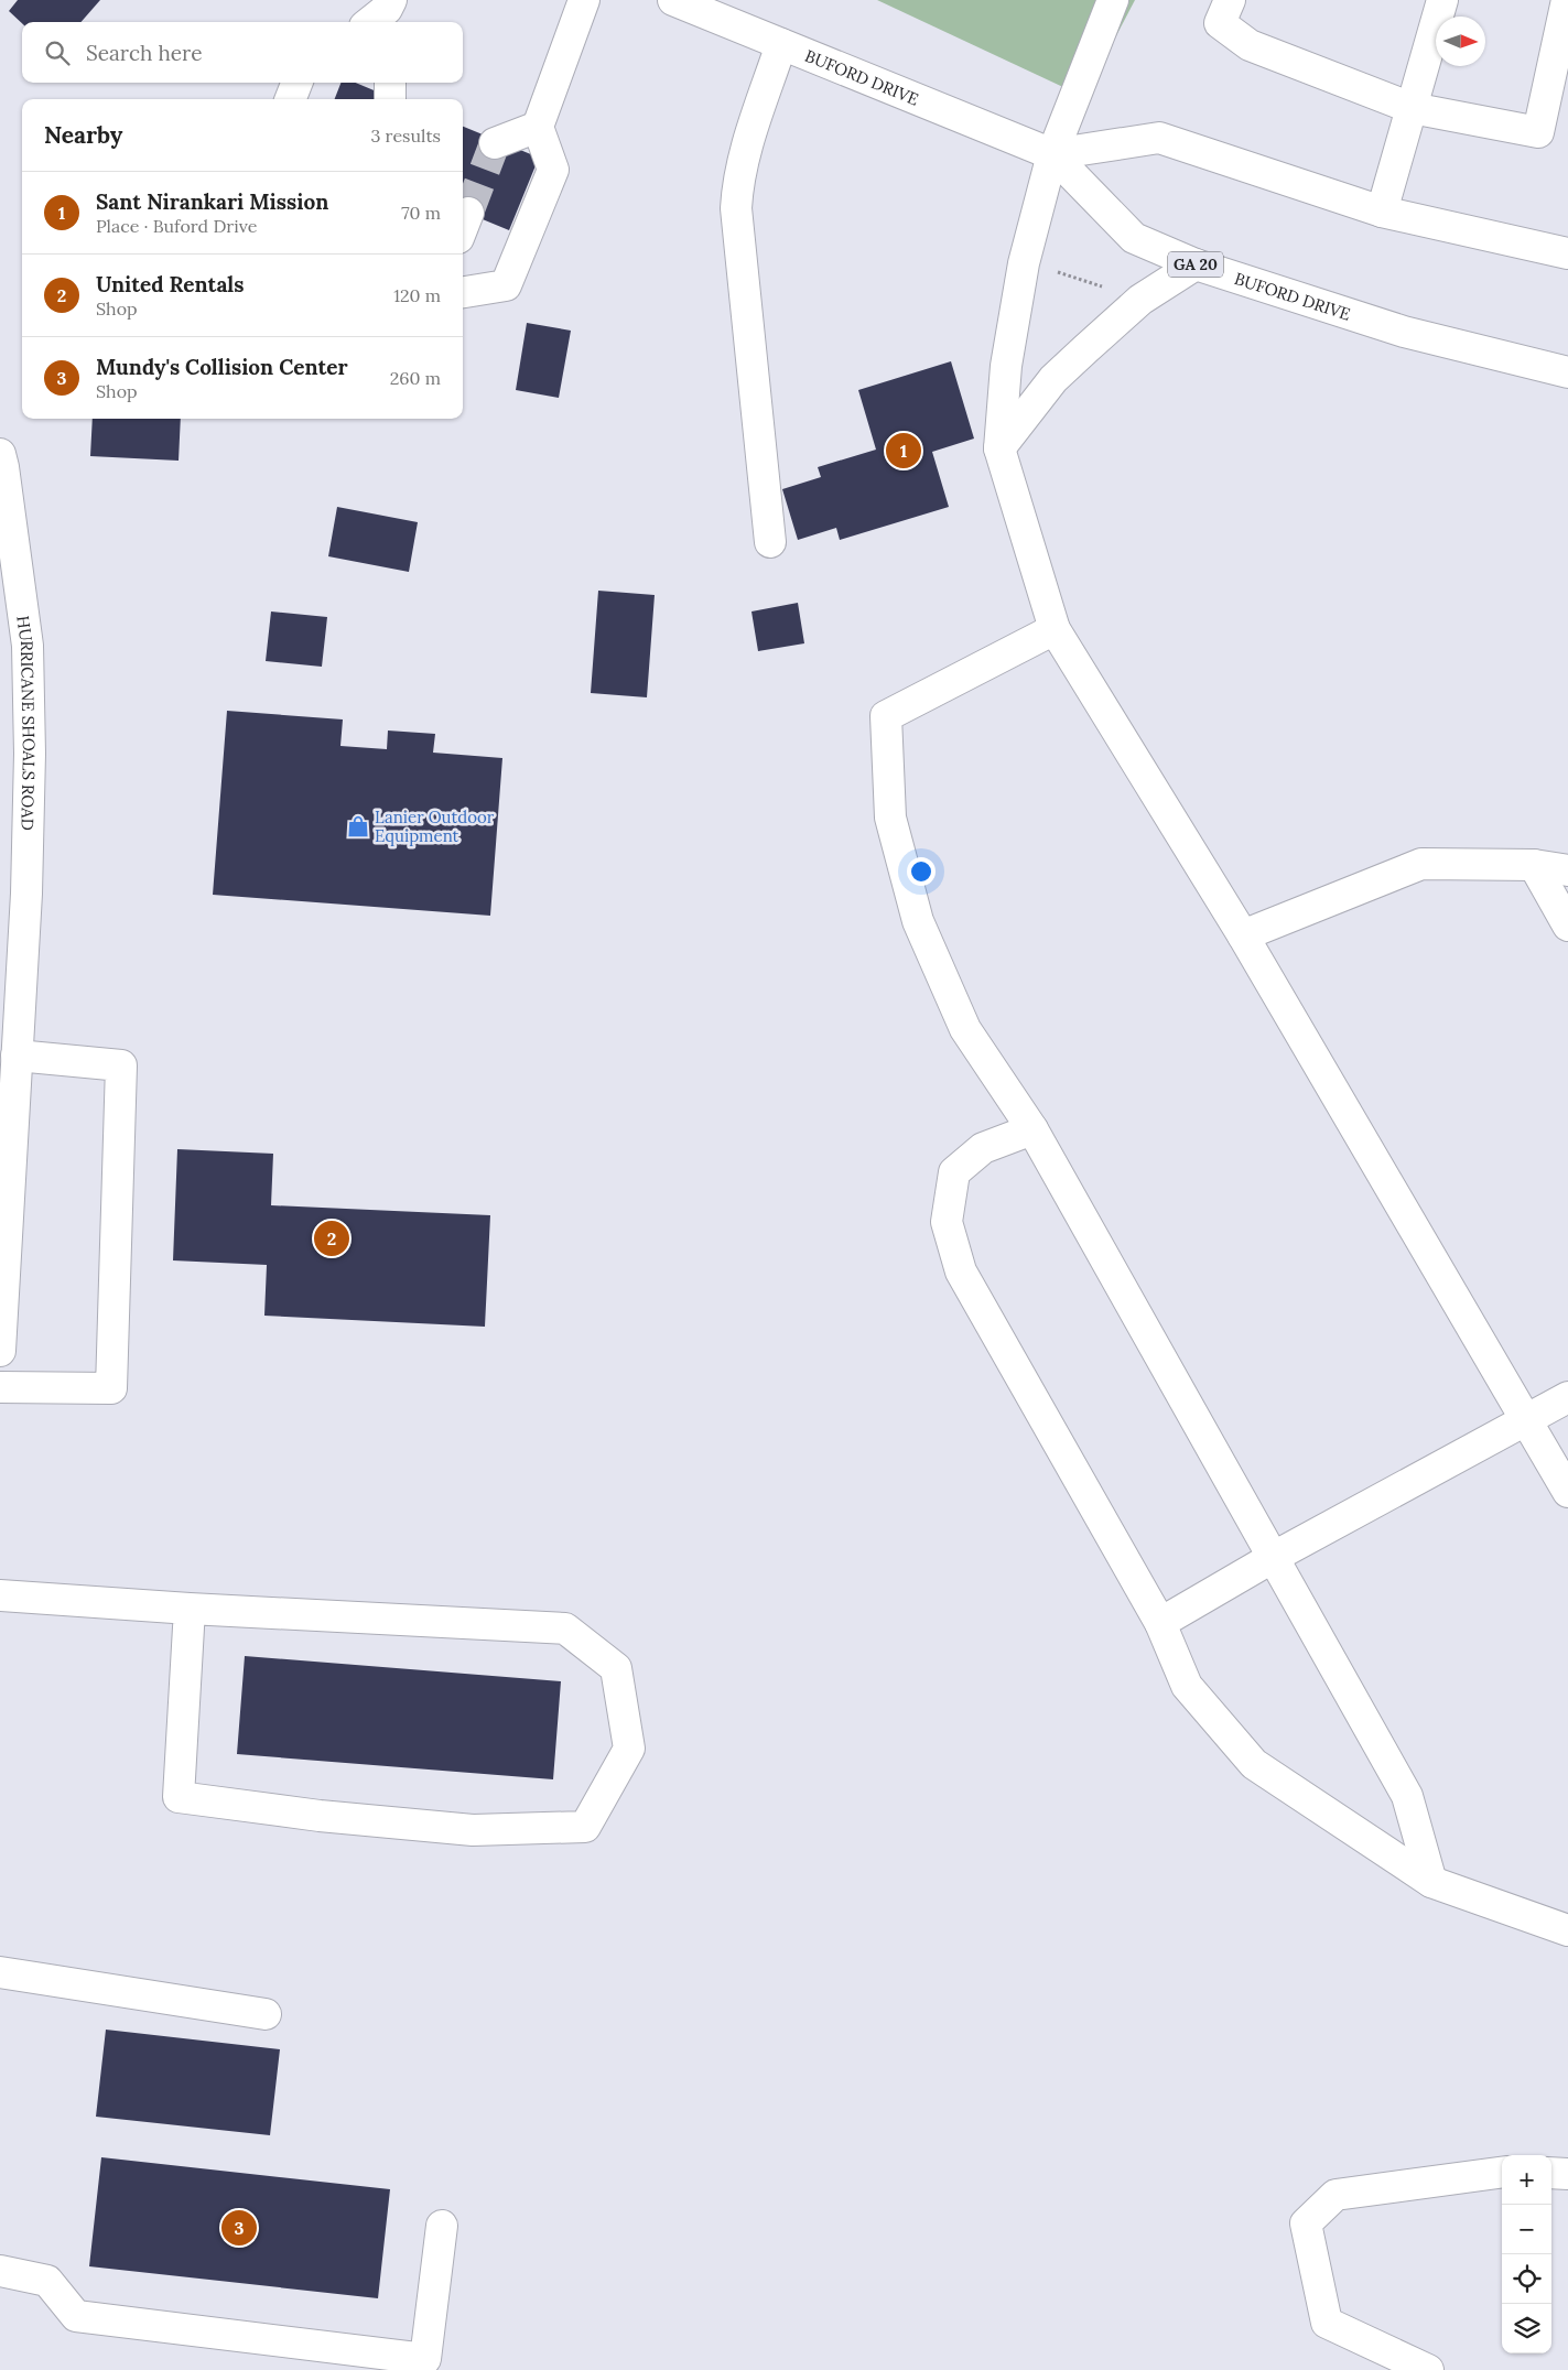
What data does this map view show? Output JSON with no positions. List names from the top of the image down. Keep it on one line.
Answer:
{"streets":{"main road":["BUFORD DRIVE","GA 20","HURRICANE SHOALS ROAD"]},"places":{"shop":["Lanier Outdoor Equipment"]},"north":"right","page":{"search":"Search here","heading":["Nearby","3 results"],"list":[{"mark":"1","name":"Sant Nirankari Mission","note":"Place · Buford Drive","value":"70 m"},{"mark":"2","name":"United Rentals","note":"Shop","value":"120 m"},{"mark":"3","name":"Mundy's Collision Center","note":"Shop","value":"260 m"}],"pins":["1","2","3"],"map_buttons":["+","−"]}}
